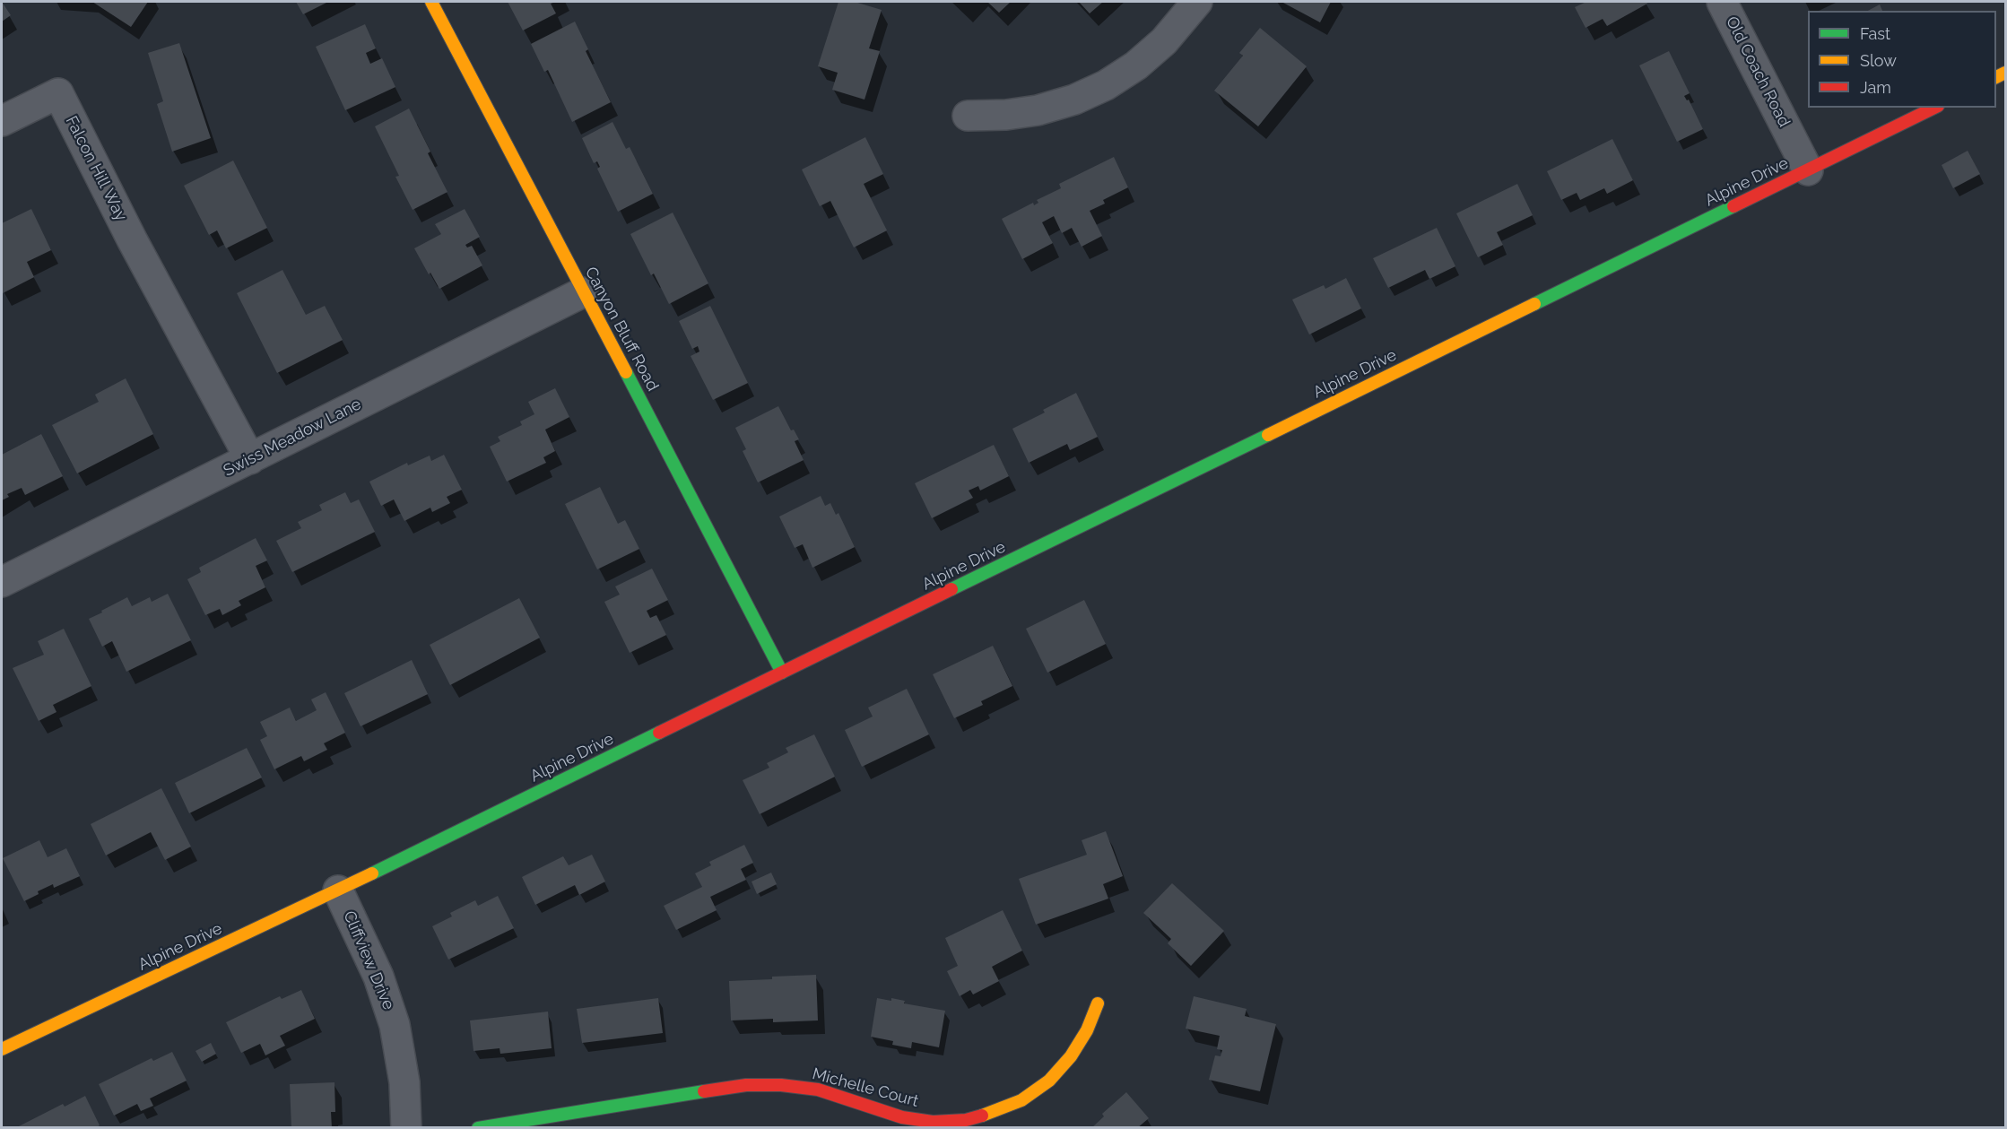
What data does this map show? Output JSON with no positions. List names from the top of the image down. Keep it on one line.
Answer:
{"streets":{"street":["Old Coach Road","Falcon Hill Way","Alpine Drive","Canyon Bluff Road","Swiss Meadow Lane","Cliffview Drive","Michelle Court"]},"crossings":[["Old Coach Road","Alpine Drive"],["Falcon Hill Way","Swiss Meadow Lane"],["Alpine Drive","Canyon Bluff Road"],["Alpine Drive","Cliffview Drive"],["Canyon Bluff Road","Swiss Meadow Lane"]],"legend":["Fast","Slow","Jam"]}
